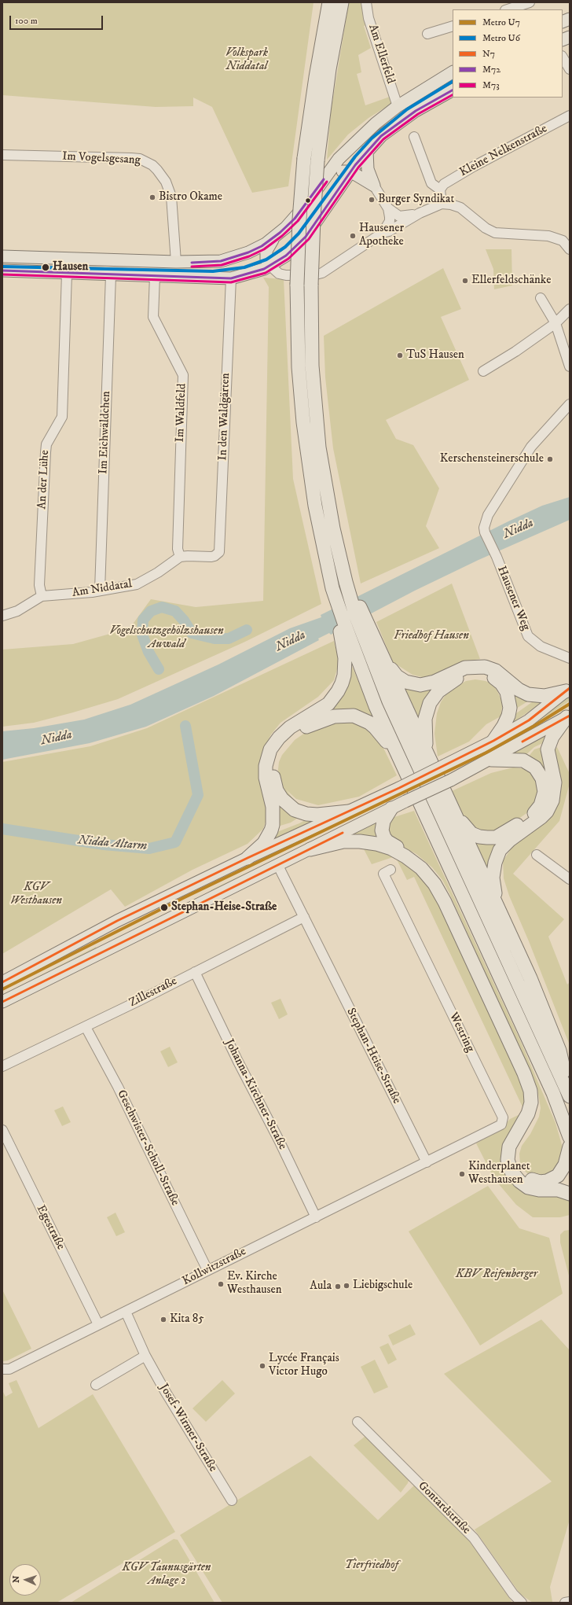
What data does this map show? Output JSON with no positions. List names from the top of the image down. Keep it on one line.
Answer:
{"streets":{"street":["Am Ellerfeld","Kleine Nelkenstraße","Im Vogelsgesang","Im Waldfeld","In den Waldgärten","Im Eichwäldchen","An der Lühe","Am Niddatal","Hausener Weg","Zillestraße","Westring","Stephan-Heise-Straße","Johanna-Kirchner-Straße","Geschwister-Scholl-Straße","Egestraße","Kollwitzstraße","Josef-Wirmer-Straße","Gontardstraße"]},"crossings":[["Im Waldfeld","In den Waldgärten"],["Im Waldfeld","Am Niddatal"],["In den Waldgärten","Am Niddatal"],["Im Eichwäldchen","Am Niddatal"],["An der Lühe","Am Niddatal"],["Zillestraße","Stephan-Heise-Straße"],["Zillestraße","Johanna-Kirchner-Straße"],["Zillestraße","Geschwister-Scholl-Straße"],["Westring","Stephan-Heise-Straße"],["Westring","Kollwitzstraße"],["Stephan-Heise-Straße","Kollwitzstraße"],["Johanna-Kirchner-Straße","Kollwitzstraße"],["Geschwister-Scholl-Straße","Kollwitzstraße"],["Egestraße","Kollwitzstraße"],["Kollwitzstraße","Josef-Wirmer-Straße"]],"water":["Nidda","Nidda Altarm"],"parks":["Volkspark Niddatal","Vogelschutzgehölzshausen Auwald","Friedhof Hausen","KGV Westhausen","KBV Reifenberger","Tierfriedhof","KGV Taunusgärten Anlage 2"],"places":["Bistro Okame","Burger Syndikat","Hausener Apotheke","Hausen","Ellerfeldschänke","TuS Hausen","Kerschensteinerschule","Stephan-Heise-Straße","Kinderplanet Westhausen","Ev. Kirche Westhausen","Liebigschule","Aula","Kita 85","Lycée Français Victor Hugo"],"lines":["metro line U6","transit line M72","transit line M73","transit line N7","metro line U7"],"legend":["Metro U7","Metro U6","N7","M72","M73"],"scale_bar":"100 m","north":"left"}
